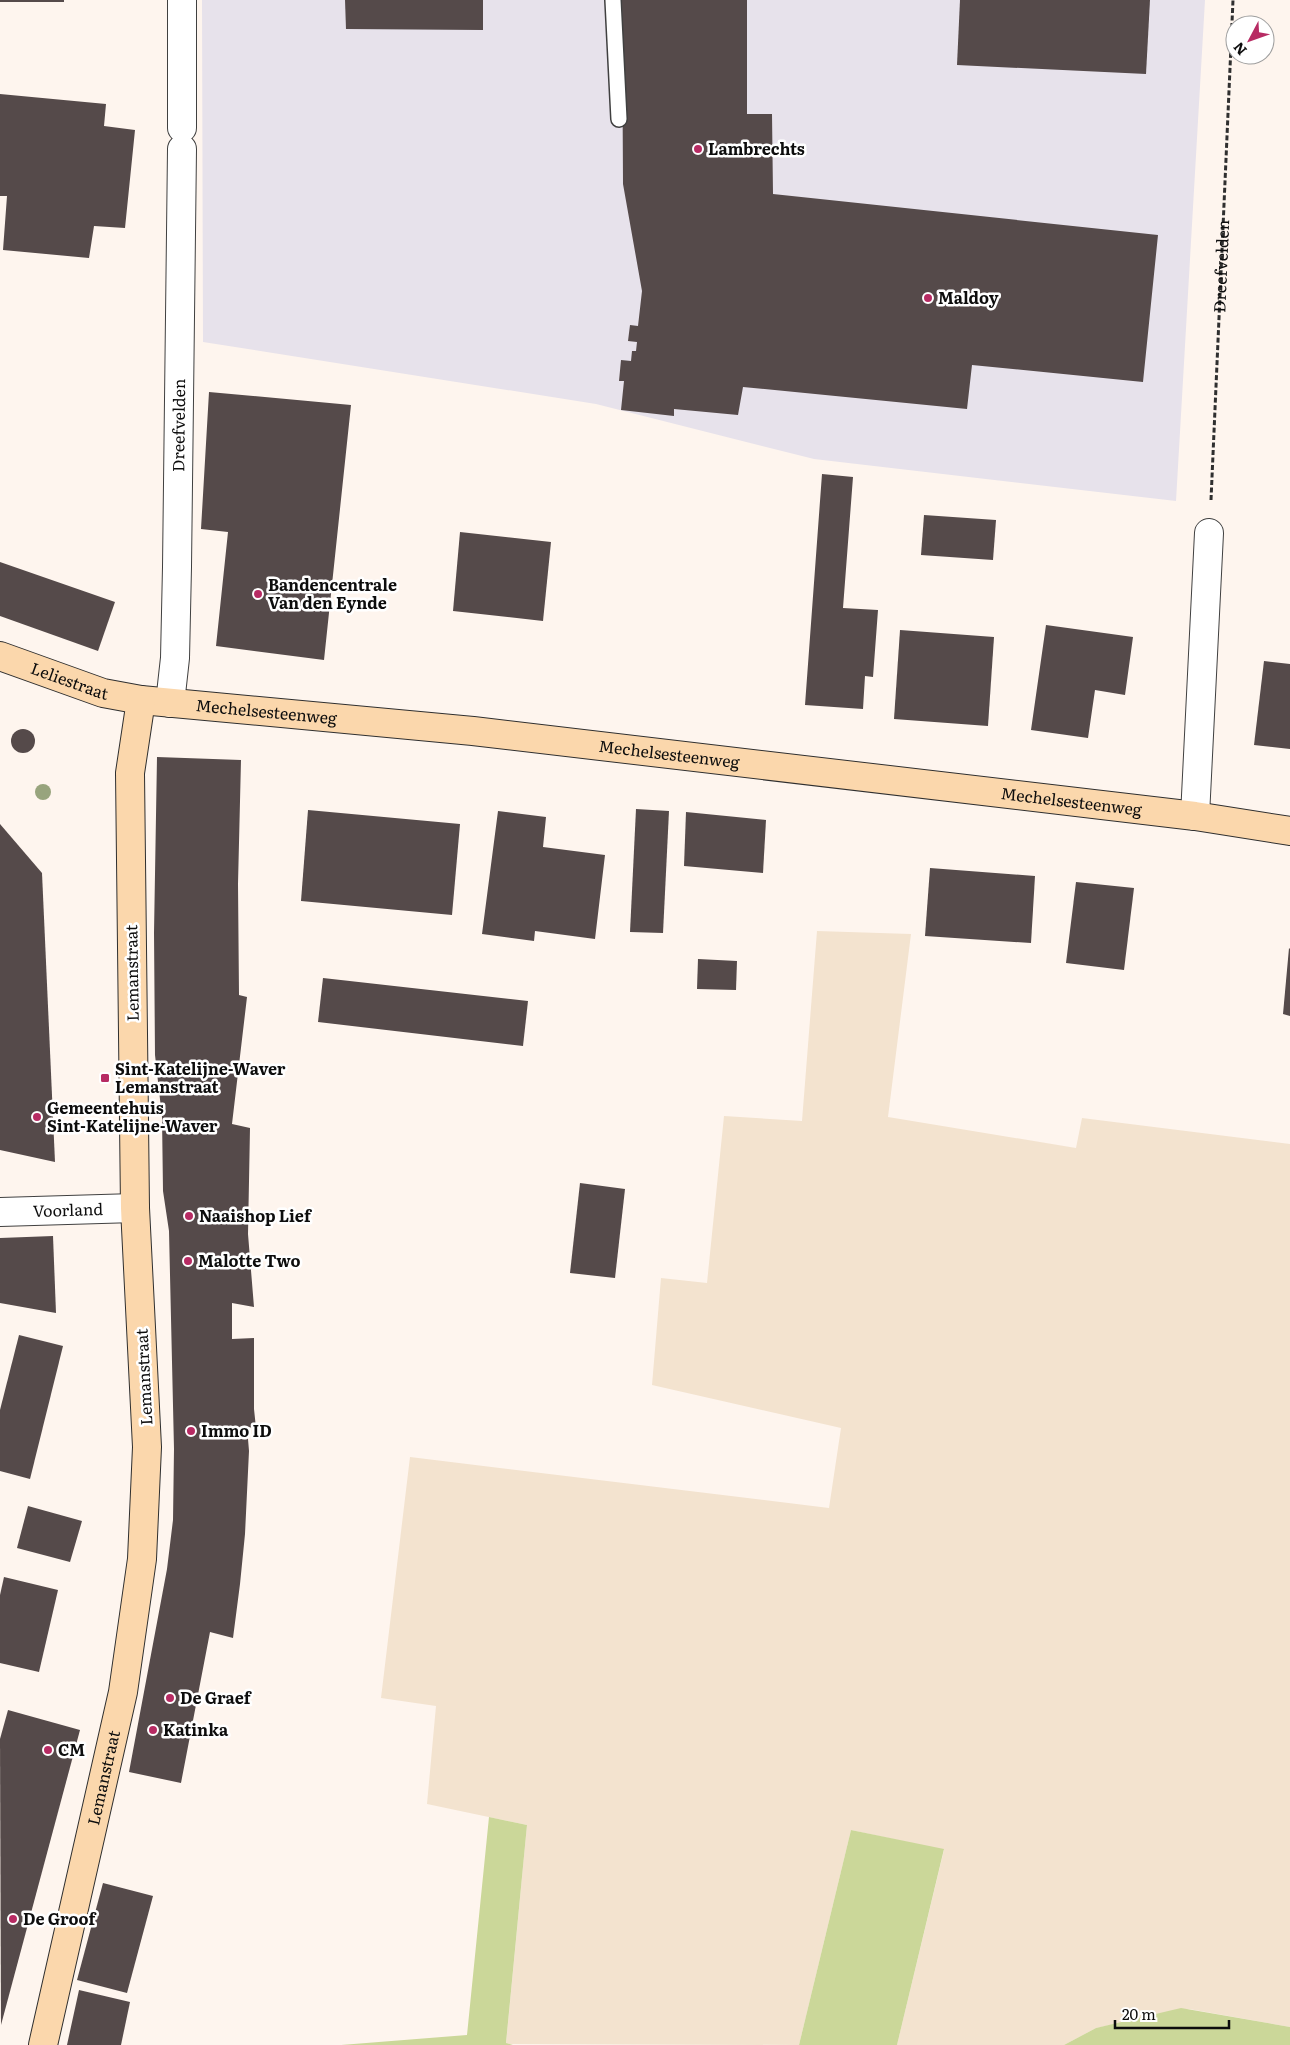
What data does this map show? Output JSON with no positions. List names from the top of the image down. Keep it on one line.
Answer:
{"streets":{"street":["Dreefvelden","Leliestraat","Mechelsesteenweg","Lemanstraat","Voorland"]},"crossings":[["Dreefvelden","Mechelsesteenweg"],["Leliestraat","Mechelsesteenweg"],["Leliestraat","Lemanstraat"],["Mechelsesteenweg","Lemanstraat"],["Lemanstraat","Voorland"]],"places":{"other":["Lambrechts","Maldoy","Bandencentrale Van den Eynde","Gemeentehuis Sint-Katelijne-Waver","Naaishop Lief","Malotte Two","Immo ID","De Graef","Katinka","CM","De Groof"],"transit":["Sint-Katelijne-Waver Lemanstraat"]},"scale_bar":"20 m","north":"bottom left"}
